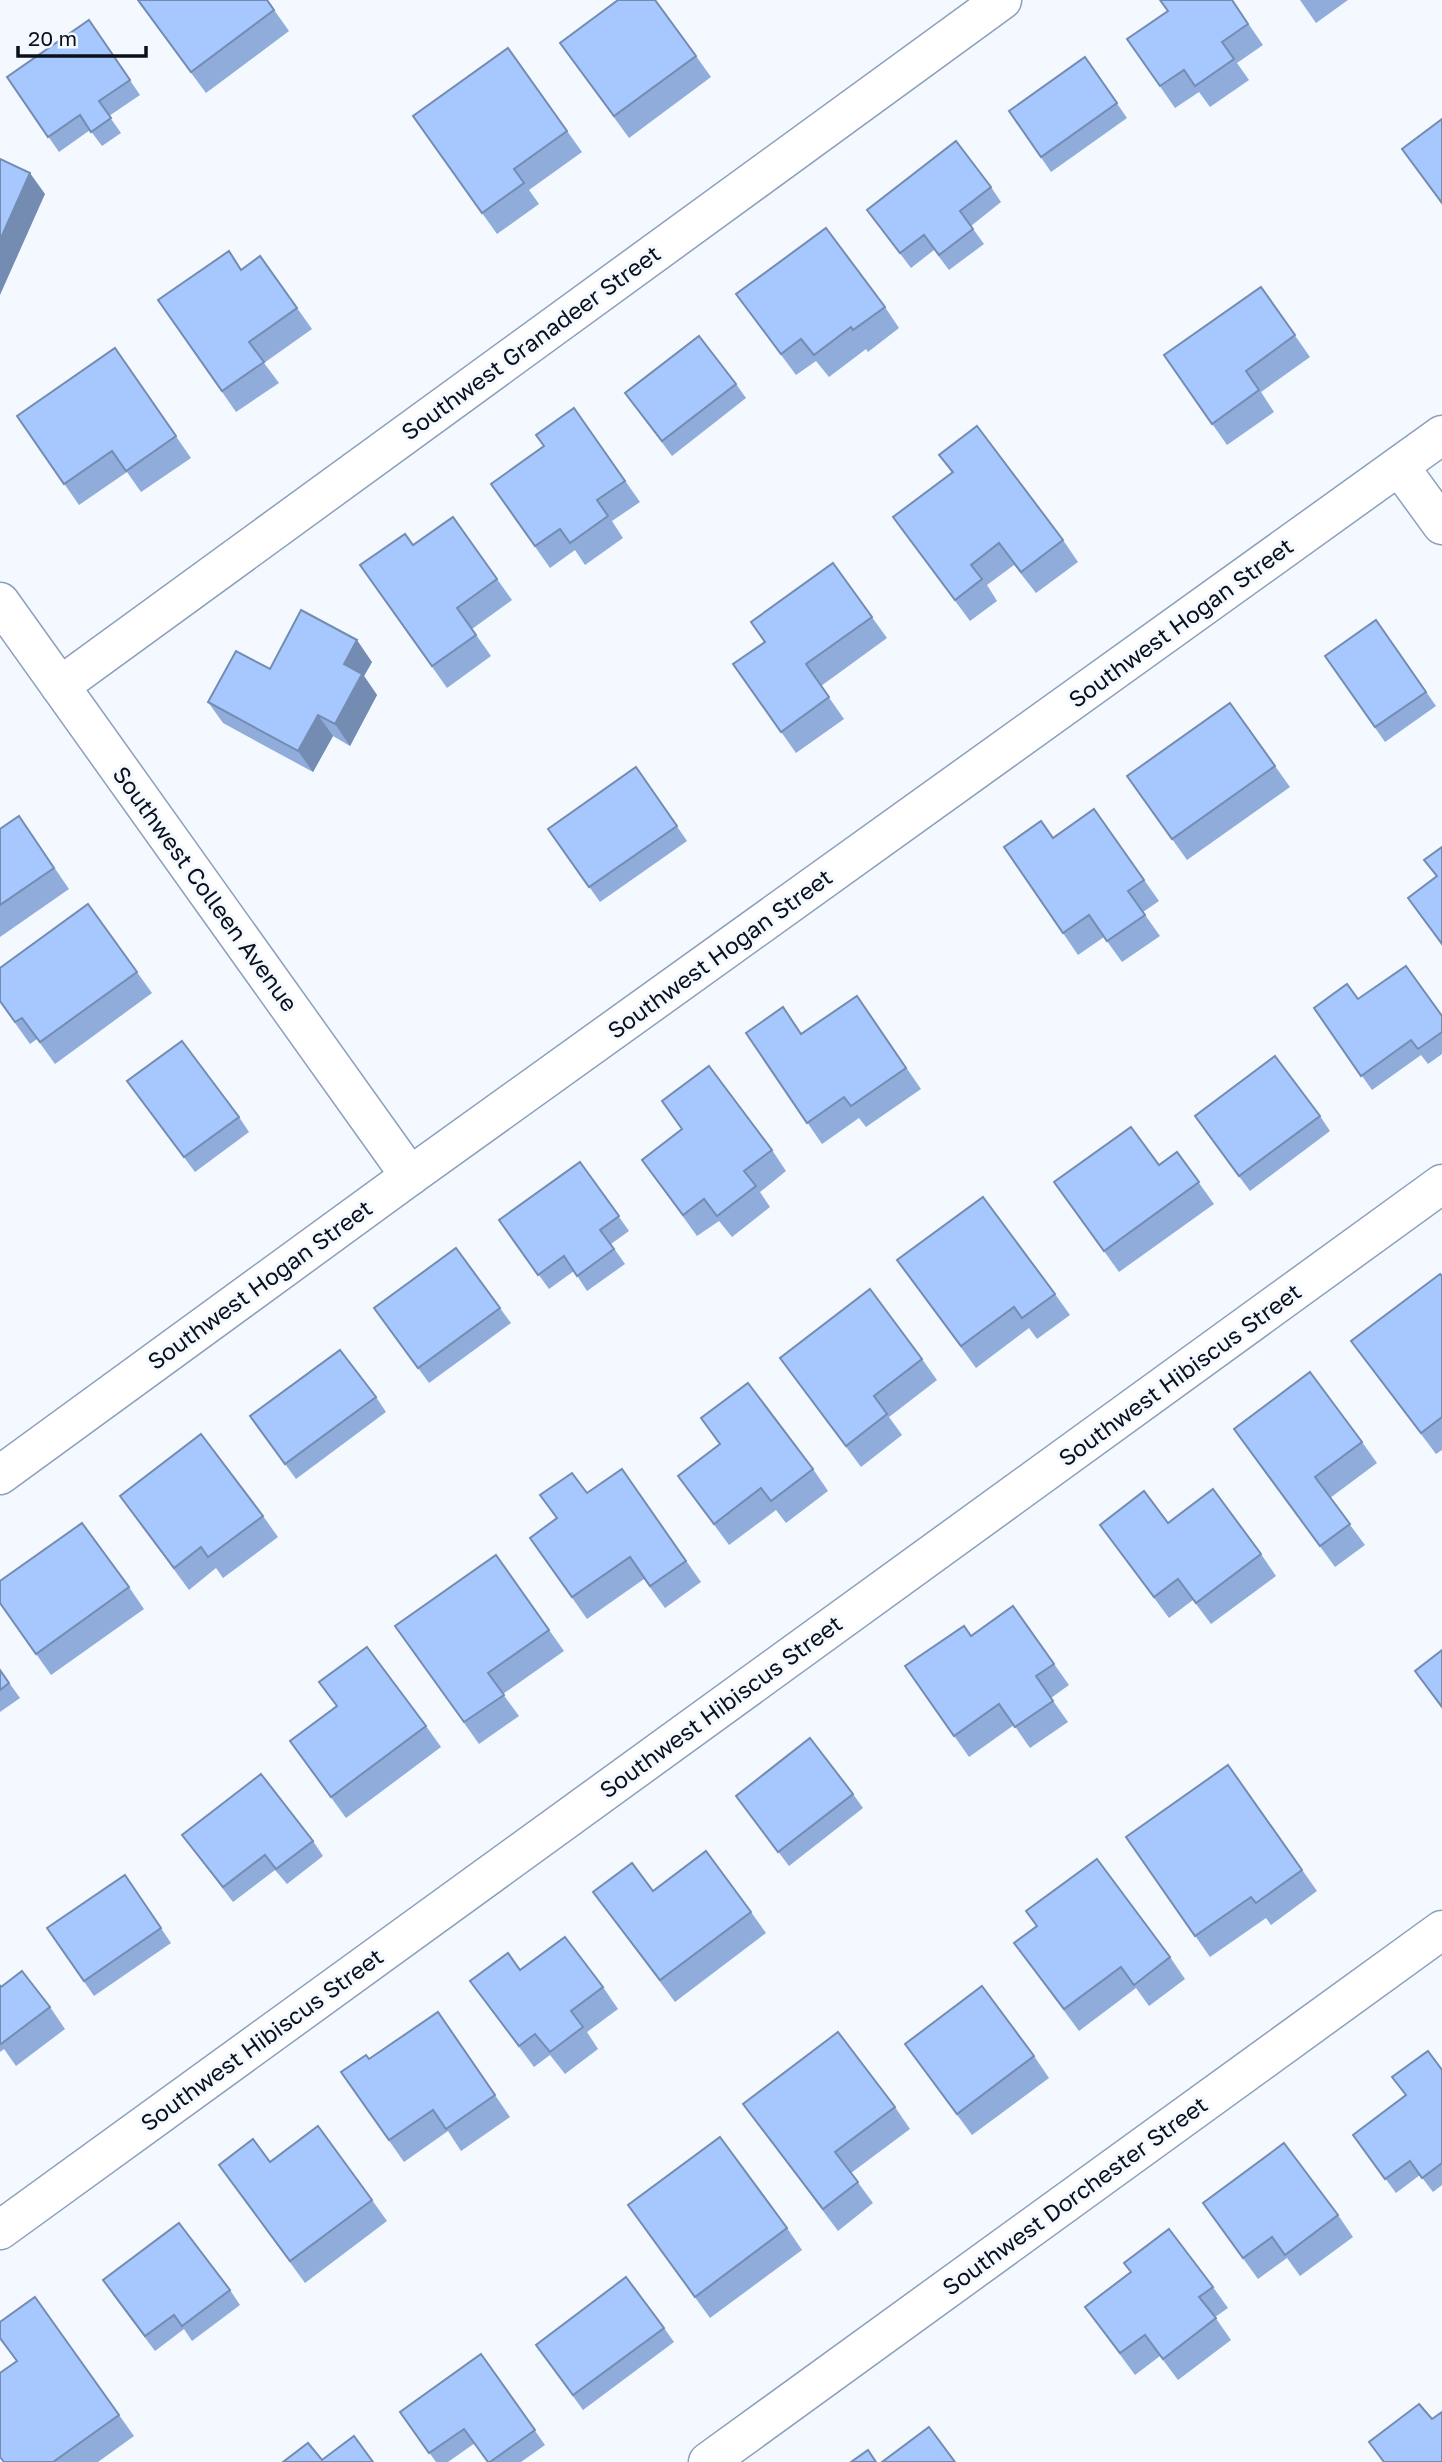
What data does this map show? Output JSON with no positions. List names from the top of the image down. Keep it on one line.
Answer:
{"streets":{"street":["Southwest Granadeer Street","Southwest Hogan Street","Southwest Colleen Avenue","Southwest Hibiscus Street","Southwest Dorchester Street"]},"crossings":[["Southwest Granadeer Street","Southwest Colleen Avenue"],["Southwest Hogan Street","Southwest Colleen Avenue"]],"scale_bar":"20 m"}
